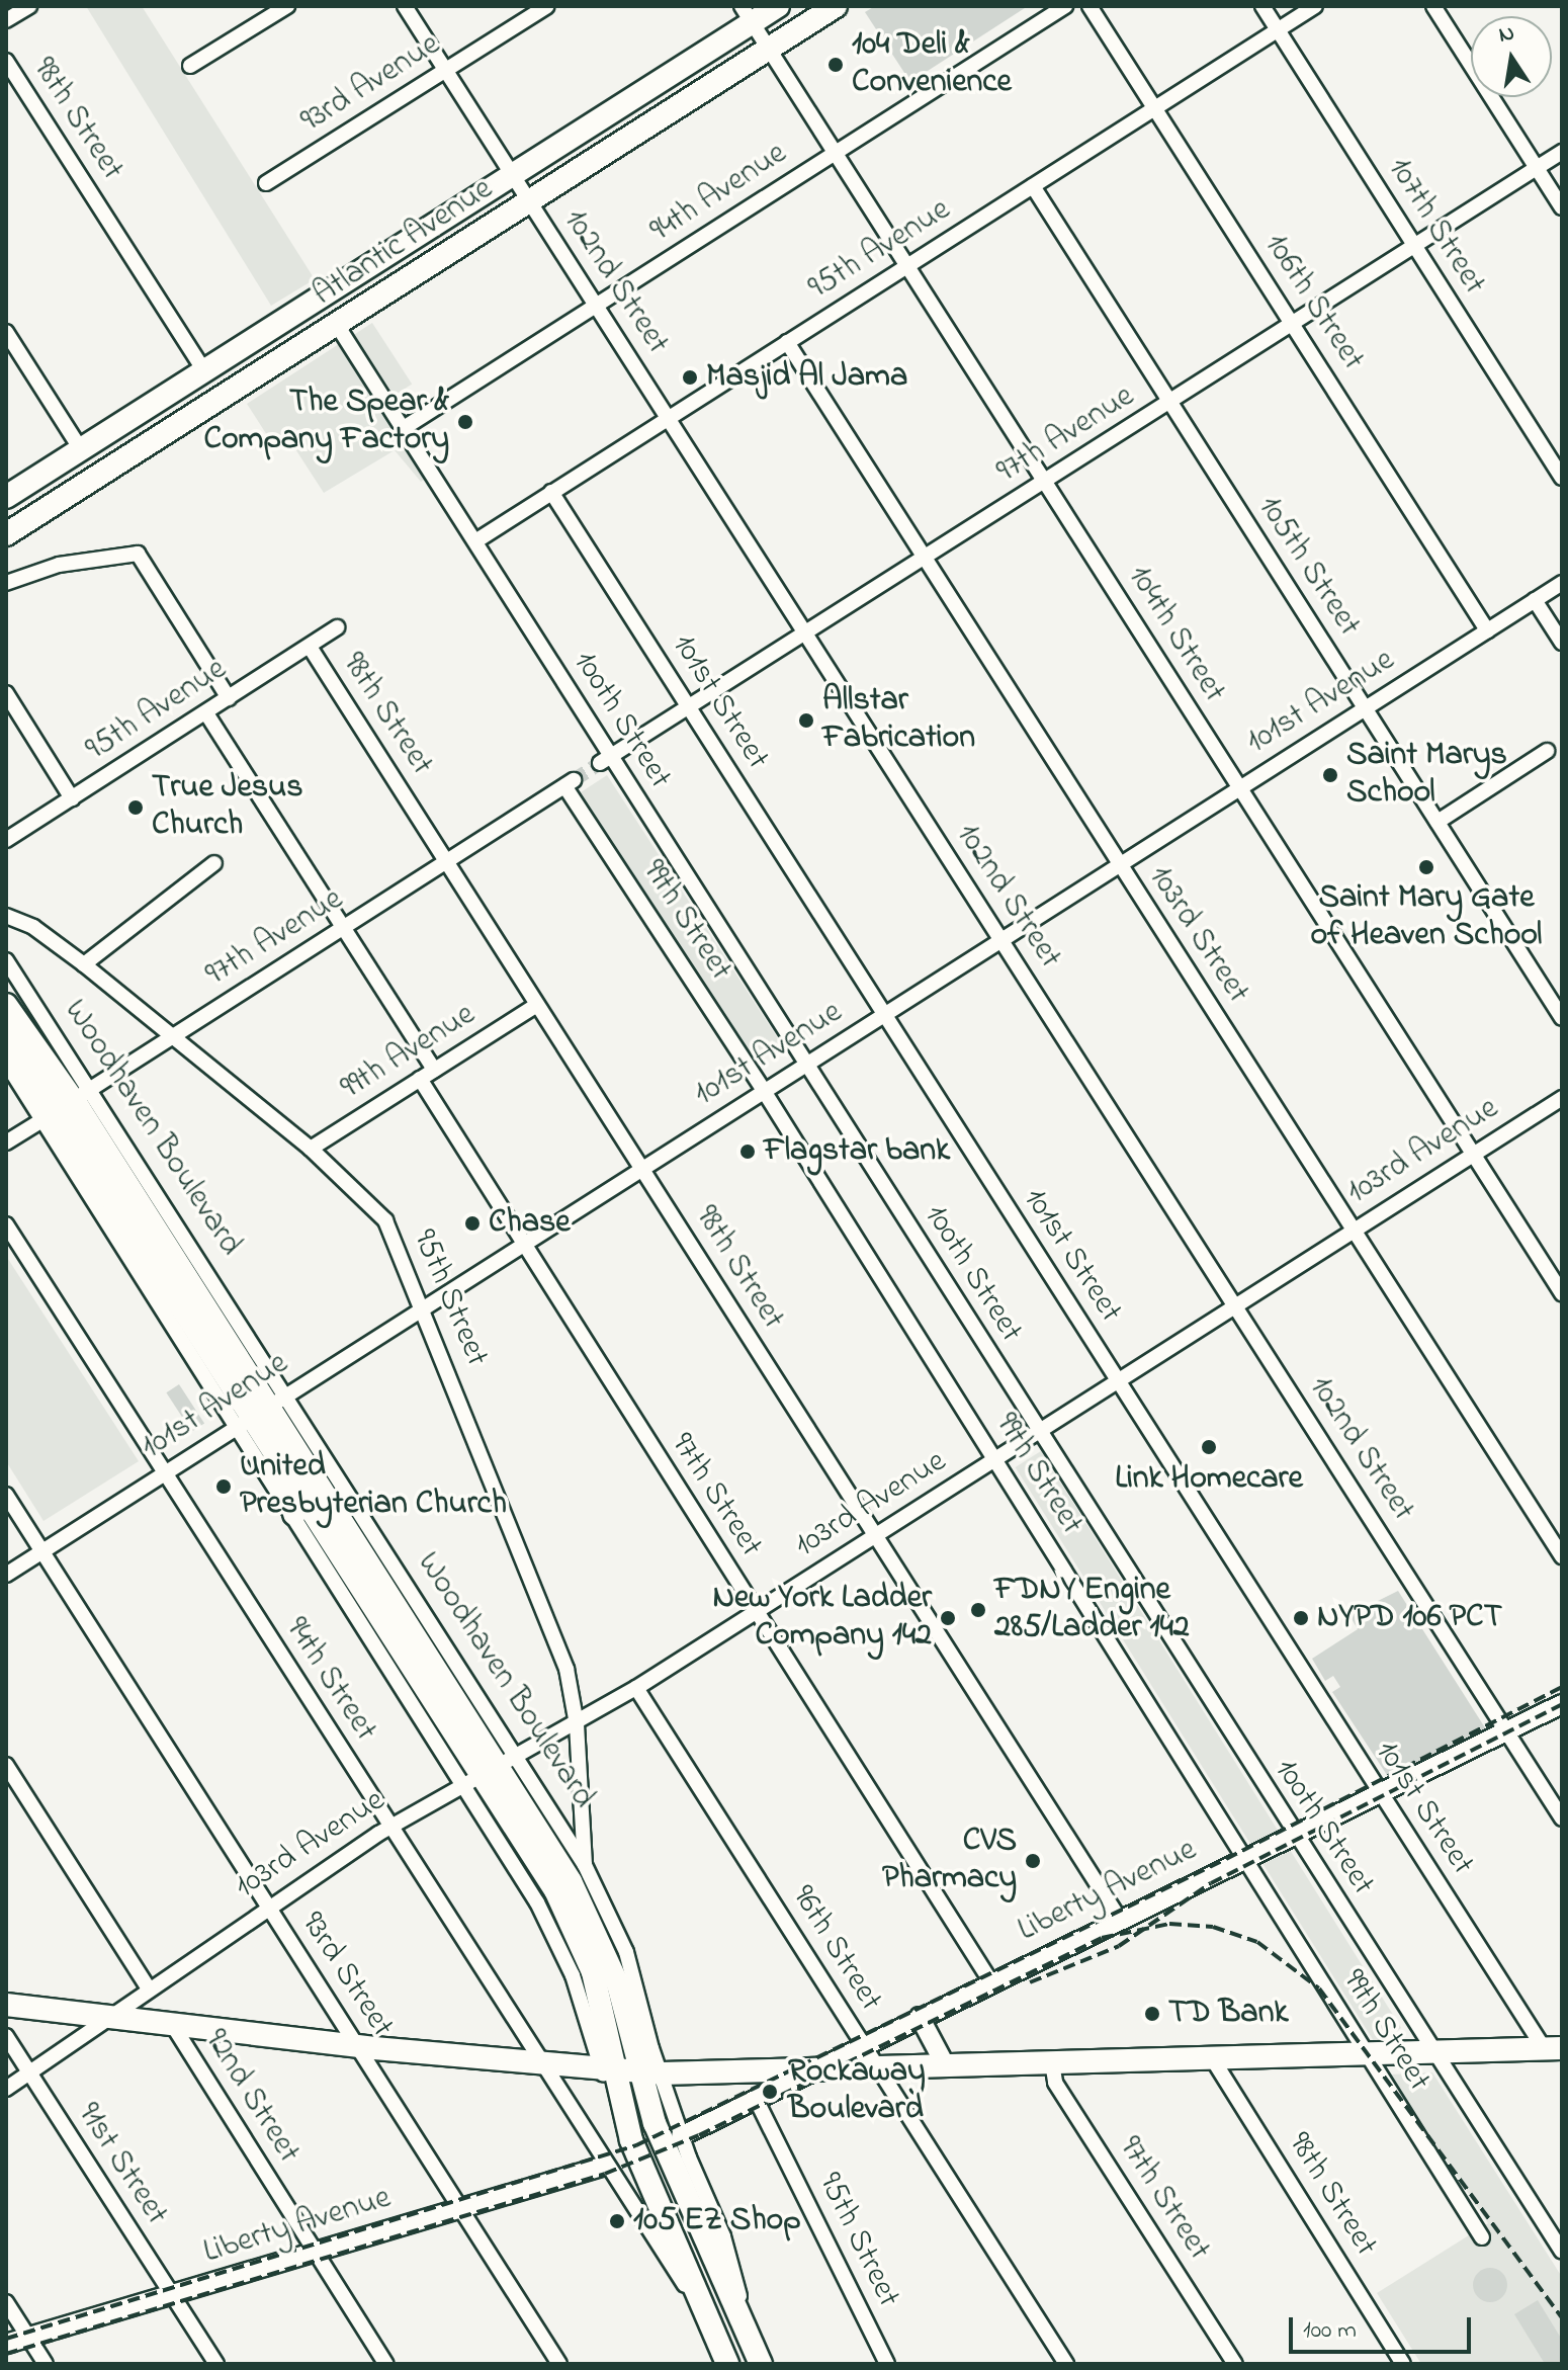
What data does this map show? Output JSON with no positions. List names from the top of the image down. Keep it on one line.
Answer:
{"streets":{"main road":["Atlantic Avenue","Woodhaven Boulevard"],"street":["93rd Avenue","98th Street","94th Avenue","107th Street","95th Avenue","102nd Street","106th Street","97th Avenue","105th Street","104th Street","101st Street","101st Avenue","100th Street","99th Street","103rd Street","99th Avenue","103rd Avenue","95th Street","97th Street","94th Street","Liberty Avenue","96th Street","93rd Street","92nd Street","91st Street"]},"crossings":[["93rd Avenue","102nd Street"],["98th Street","Atlantic Avenue"],["98th Street","95th Avenue"],["98th Street","97th Avenue"],["98th Street","101st Avenue"],["98th Street","99th Avenue"],["98th Street","103rd Avenue"],["98th Street","Liberty Avenue"],["94th Avenue","102nd Street"],["94th Avenue","104th Street"],["94th Avenue","100th Street"],["107th Street","95th Avenue"],["107th Street","97th Avenue"],["Atlantic Avenue","102nd Street"],["Atlantic Avenue","104th Street"],["Atlantic Avenue","100th Street"],["95th Avenue","102nd Street"],["95th Avenue","106th Street"],["95th Avenue","105th Street"],["95th Avenue","104th Street"],["95th Avenue","101st Street"],["95th Avenue","100th Street"],["95th Avenue","103rd Street"],["102nd Street","97th Avenue"],["102nd Street","101st Avenue"],["102nd Street","103rd Avenue"],["102nd Street","Liberty Avenue"],["106th Street","97th Avenue"],["106th Street","101st Avenue"],["97th Avenue","105th Street"],["97th Avenue","104th Street"],["97th Avenue","101st Street"],["97th Avenue","100th Street"],["97th Avenue","99th Street"],["97th Avenue","103rd Street"],["97th Avenue","Woodhaven Boulevard"],["97th Avenue","95th Street"],["105th Street","101st Avenue"],["104th Street","101st Avenue"],["104th Street","103rd Avenue"],["101st Street","101st Avenue"],["101st Street","103rd Avenue"],["101st Street","Liberty Avenue"],["101st Avenue","100th Street"],["101st Avenue","99th Street"],["101st Avenue","103rd Street"],["101st Avenue","Woodhaven Boulevard"],["101st Avenue","95th Street"],["101st Avenue","97th Street"],["101st Avenue","94th Street"],["101st Avenue","93rd Street"],["100th Street","103rd Avenue"],["100th Street","Liberty Avenue"],["99th Street","103rd Avenue"],["99th Street","Liberty Avenue"],["103rd Street","103rd Avenue"],["99th Avenue","95th Street"],["99th Avenue","97th Street"],["Woodhaven Boulevard","103rd Avenue"],["Woodhaven Boulevard","95th Street"],["103rd Avenue","95th Street"],["103rd Avenue","97th Street"],["103rd Avenue","94th Street"],["103rd Avenue","96th Street"],["103rd Avenue","93rd Street"],["103rd Avenue","91st Street"],["95th Street","Liberty Avenue"],["97th Street","Liberty Avenue"],["94th Street","Liberty Avenue"],["Liberty Avenue","96th Street"],["Liberty Avenue","93rd Street"],["Liberty Avenue","92nd Street"],["Liberty Avenue","91st Street"]],"places":["104 Deli & Convenience","Masjid Al Jama","The Spear & Company Factory","Allstar Fabrication","Saint Marys School","True Jesus Church","Saint Mary Gate of Heaven School","Flagstar bank","Chase","Link Homecare","United Presbyterian Church","FDNY Engine 285/Ladder 142","New York Ladder Company 142","NYPD 106 PCT","CVS Pharmacy","TD Bank","Rockaway Boulevard","105 EZ Shop"],"scale_bar":"100 m","north":"top"}
